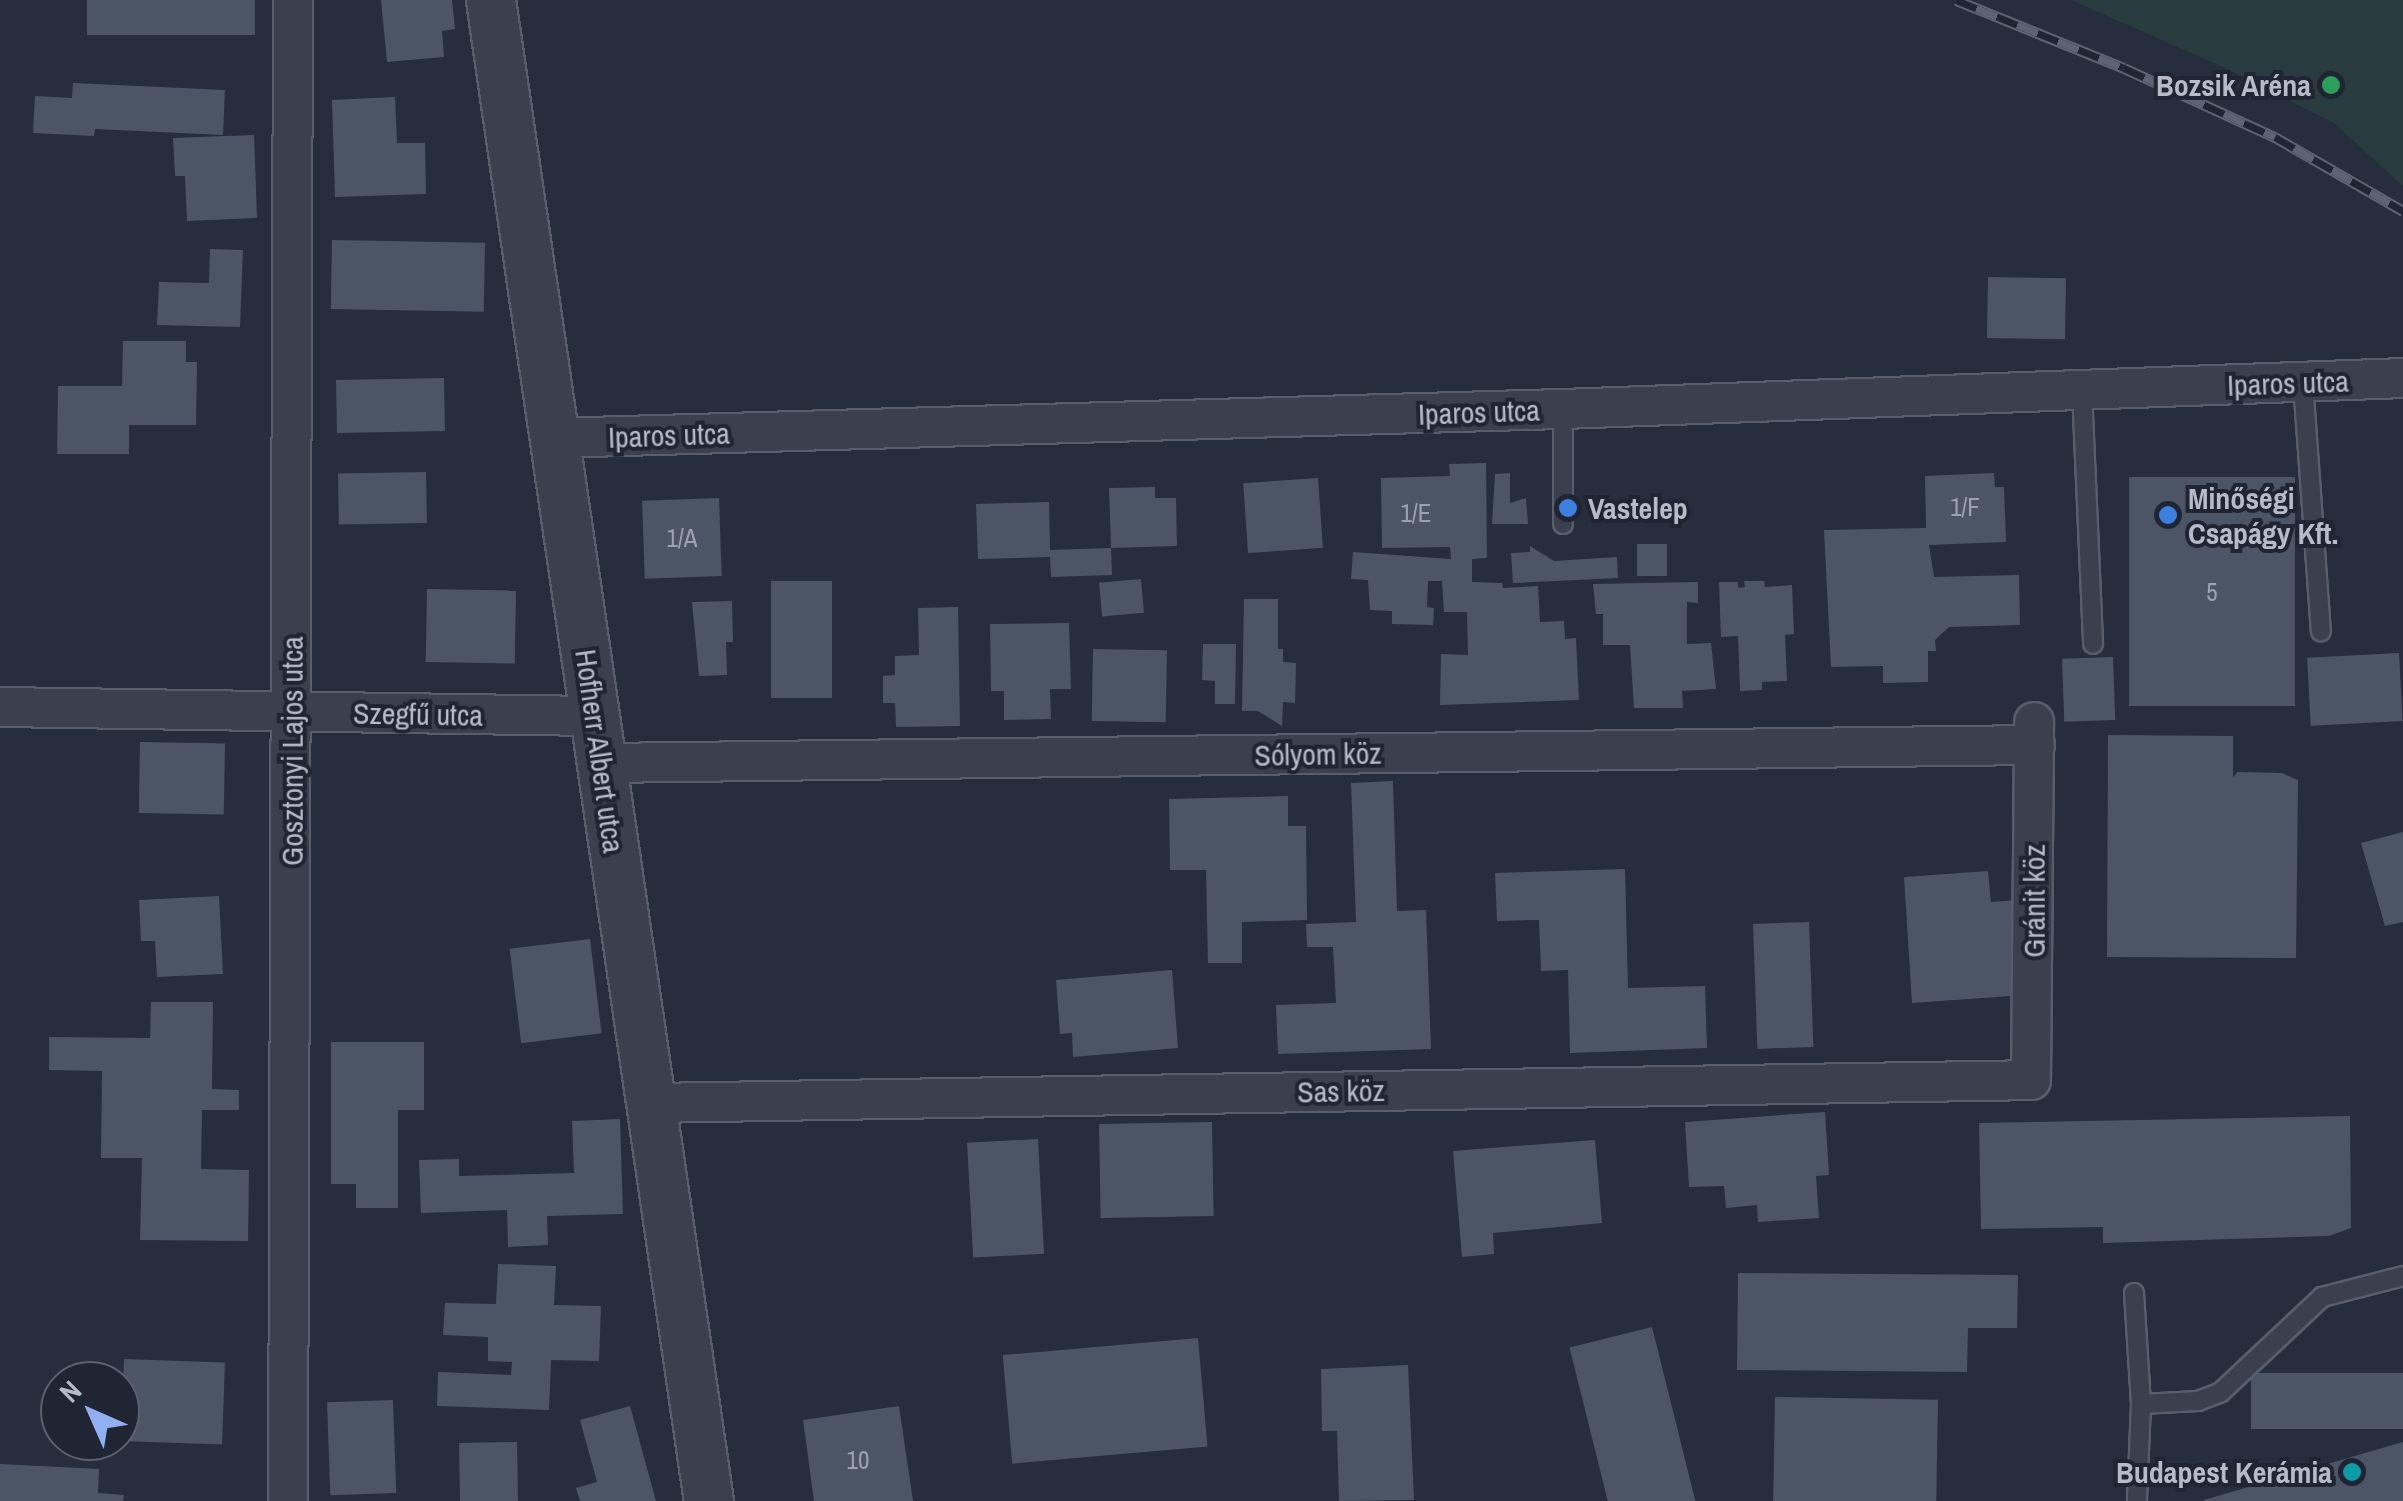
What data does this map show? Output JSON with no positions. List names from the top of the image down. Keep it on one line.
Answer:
{"streets":{"street":["Iparos utca","Szegfű utca","Gosztonyi Lajos utca","Hofherr Albert utca","Sólyom köz","Gránit köz","Sas köz"]},"crossings":[["Iparos utca","Hofherr Albert utca"],["Szegfű utca","Gosztonyi Lajos utca"],["Szegfű utca","Hofherr Albert utca"],["Hofherr Albert utca","Sólyom köz"],["Hofherr Albert utca","Sas köz"],["Sólyom köz","Gránit köz"],["Gránit köz","Sas köz"]],"places":["Bozsik Aréna","Vastelep","Minőségi Csapágy Kft.","Budapest Kerámia"],"house_numbers":["1/F","1/E","1/A","5","10"],"north":"top left"}
